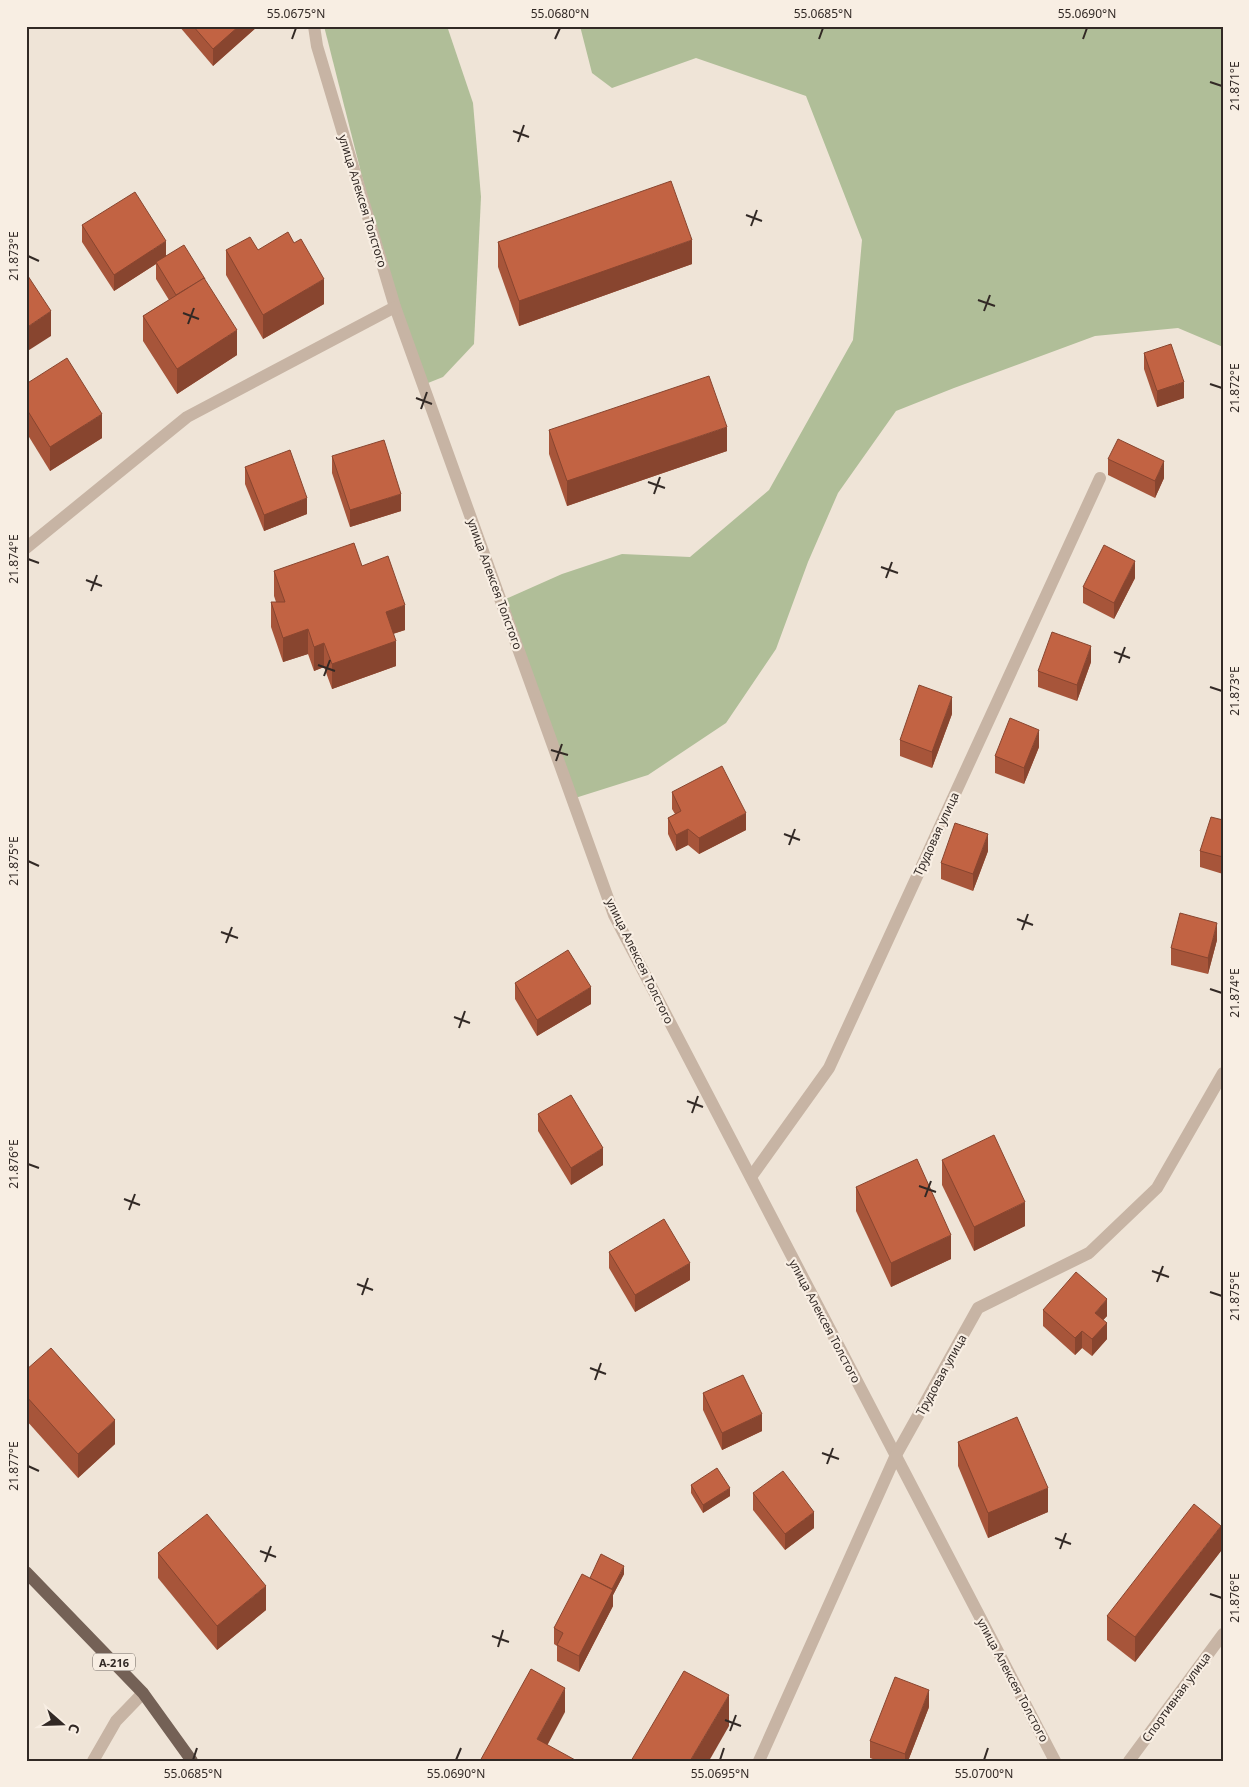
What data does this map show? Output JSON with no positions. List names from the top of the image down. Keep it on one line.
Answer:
{"streets":{"main road":["А-216"],"street":["улица Алексея Толстого","Трудовая улица","Спортивная улица"]},"crossings":[["улица Алексея Толстого","Трудовая улица"]],"north":"right","coordinates":["55.0675°N","55.0680°N","55.0685°N","55.0690°N","21.871°E","21.873°E","21.872°E","21.874°E","21.875°E","21.876°E","21.877°E","55.0695°N","55.0700°N"]}
